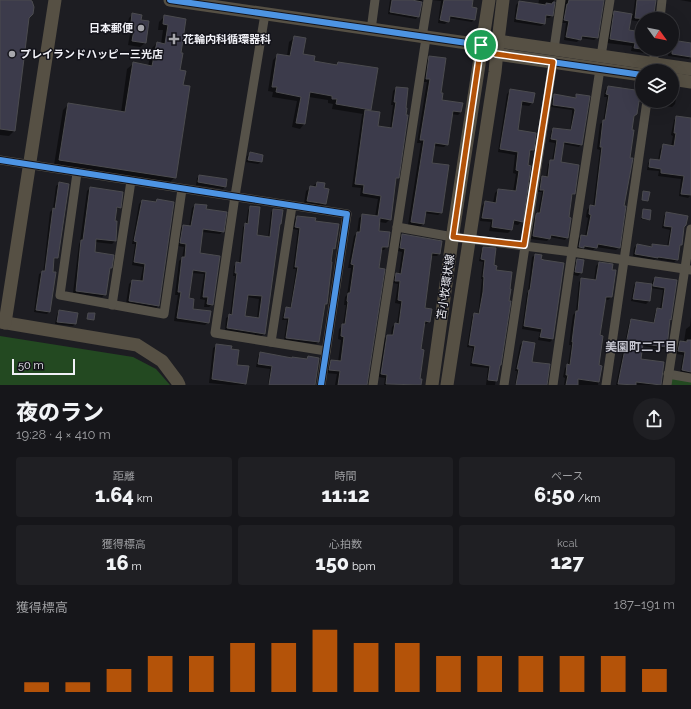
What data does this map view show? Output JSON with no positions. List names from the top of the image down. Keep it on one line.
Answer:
{"streets":{"street":["苫小牧環状線"]},"districts":["美園町二丁目"],"places":{"other":["日本郵便","プレイランドハッピー三光店"],"health":["花輪内科循環器科"]},"scale_bar":"50 m","north":"bottom right","page":{"scale":"50 m","heading":["夜のラン","19:28 · 4 × 410 m"],"stats":[["距離","1.64 km"],["時間","11:12"],["ペース","6:50 /km"],["獲得標高","16 m"],["心拍数","150 bpm"],["kcal","127"]],"chart":["獲得標高","187–191 m"]}}
